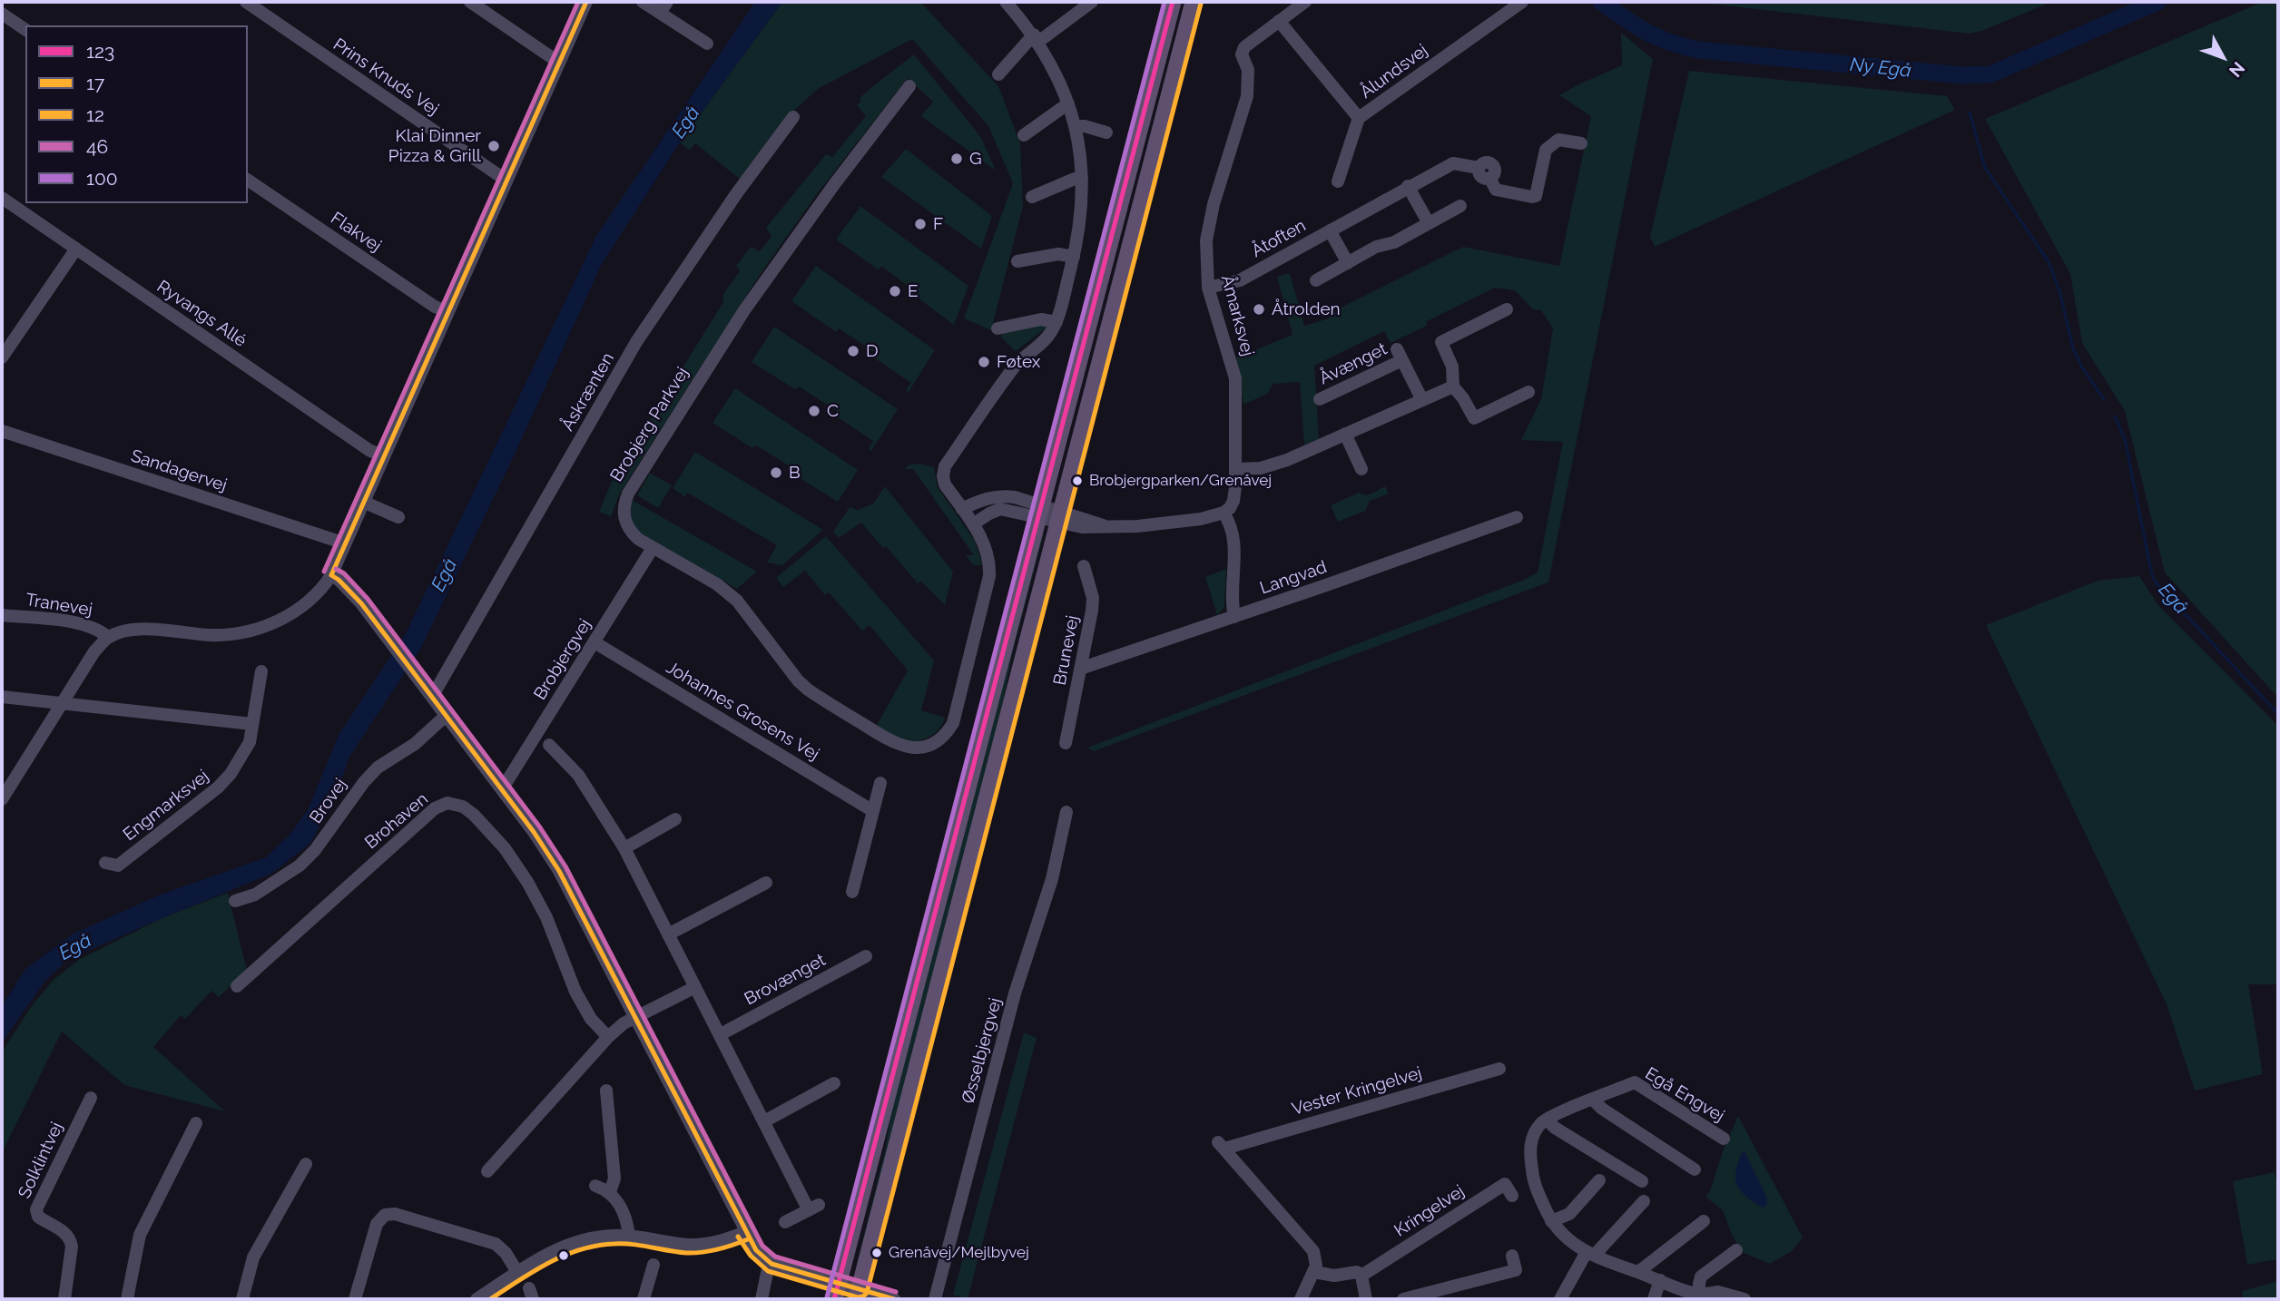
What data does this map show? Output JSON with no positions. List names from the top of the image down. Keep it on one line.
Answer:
{"streets":{"street":["Ålundsvej","Prins Knuds Vej","Flakvej","Åtoften","Ryvangs Allé","Åmarksvej","Åvænget","Åskrænten","Brobjerg Parkvej","Sandagervej","Langvad","Tranevej","Brunevej","Brobjergvej","Johannes Grosens Vej","Brovej","Engmarksvej","Brohaven","Brovænget","Øsselbjergvej","Vester Kringelvej","Egå Engvej","Solklintvej","Kringelvej"]},"crossings":[["Ålundsvej","Åmarksvej"],["Åtoften","Åmarksvej"],["Brobjerg Parkvej","Brobjergvej"],["Langvad","Brunevej"],["Brobjergvej","Johannes Grosens Vej"]],"water":["Ny Egå","Egå"],"places":["Klai Dinner Pizza & Grill","G","F","E","Åtrolden","D","Føtex","C","B","Brobjergparken/Grenåvej","Grenåvej/Mejlbyvej"],"lines":["transit line 123","transit line 12","transit line 46","transit line 100","transit line 17"],"legend":["123","17","12","46","100"],"north":"bottom right"}
